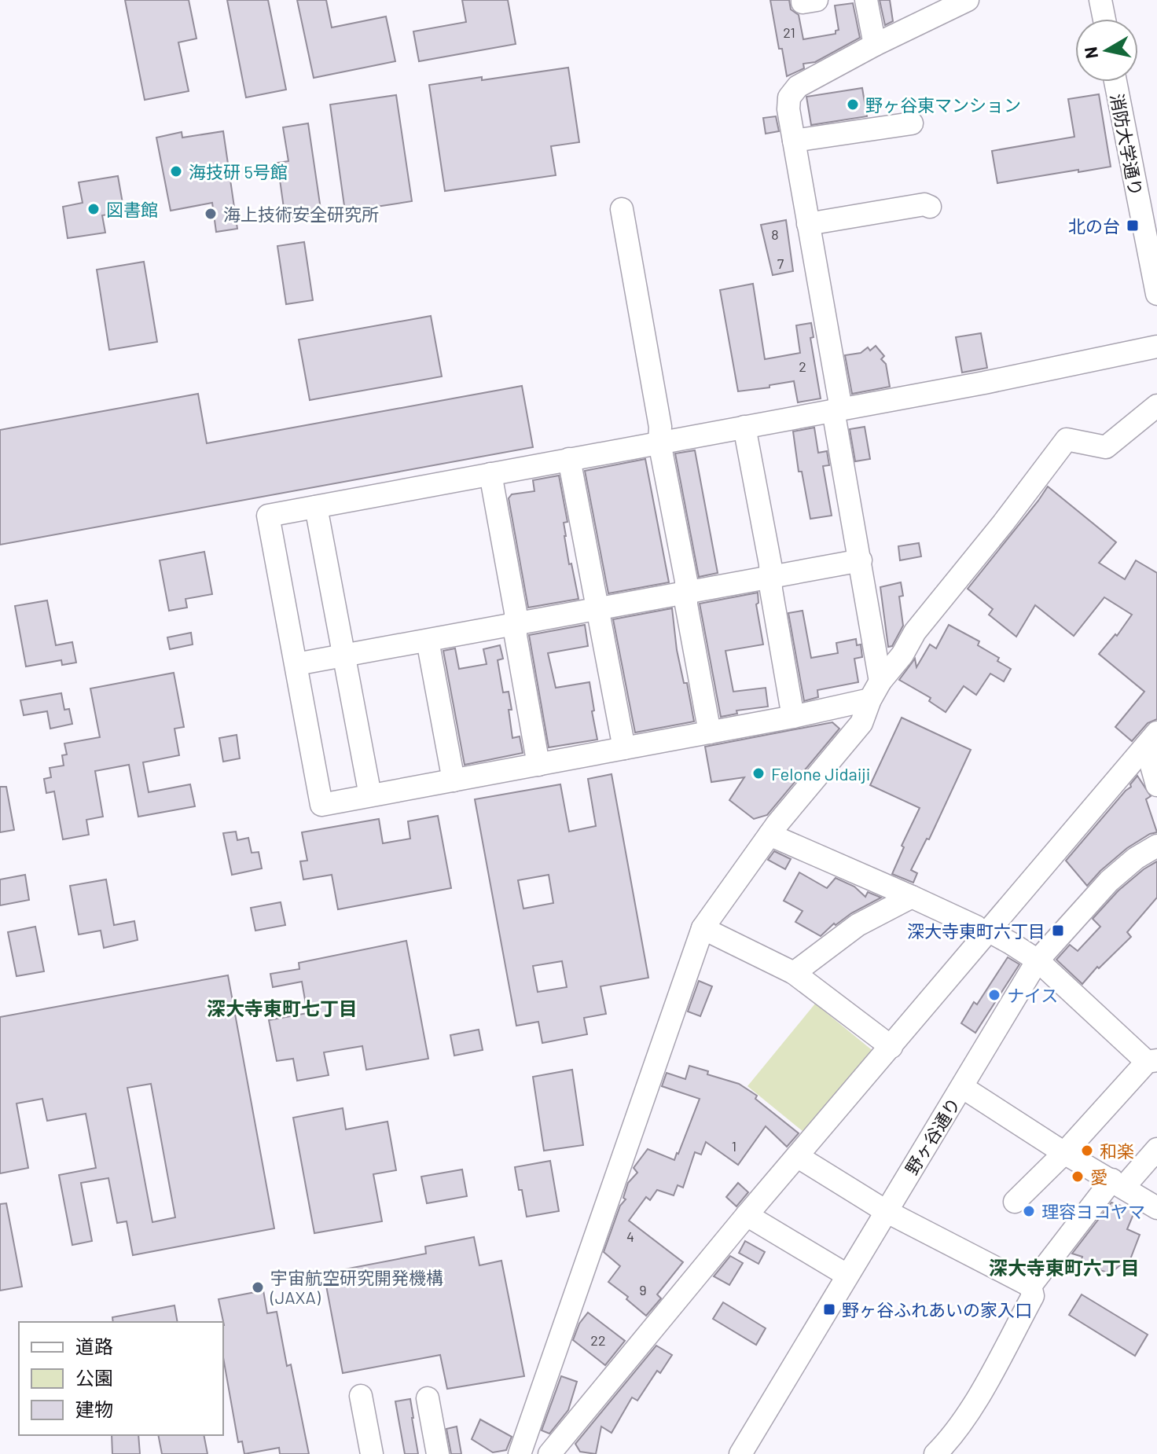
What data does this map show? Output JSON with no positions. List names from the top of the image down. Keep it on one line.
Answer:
{"streets":{"street":["消防大学通り","野ヶ谷通り"]},"districts":["深大寺東町七丁目","深大寺東町六丁目"],"places":{"other":["野ヶ谷東マンション","海技研 5号館","図書館","海上技術安全研究所","Felone Jidaiji","ナイス","和楽","愛","理容ヨコヤマ","宇宙航空研究開発機構 (JAXA)"],"transit":["北の台","深大寺東町六丁目","野ヶ谷ふれあいの家入口"]},"house_numbers":["21","8","7","2","1","4","9","22"],"legend":["道路","公園","建物"],"north":"left"}
